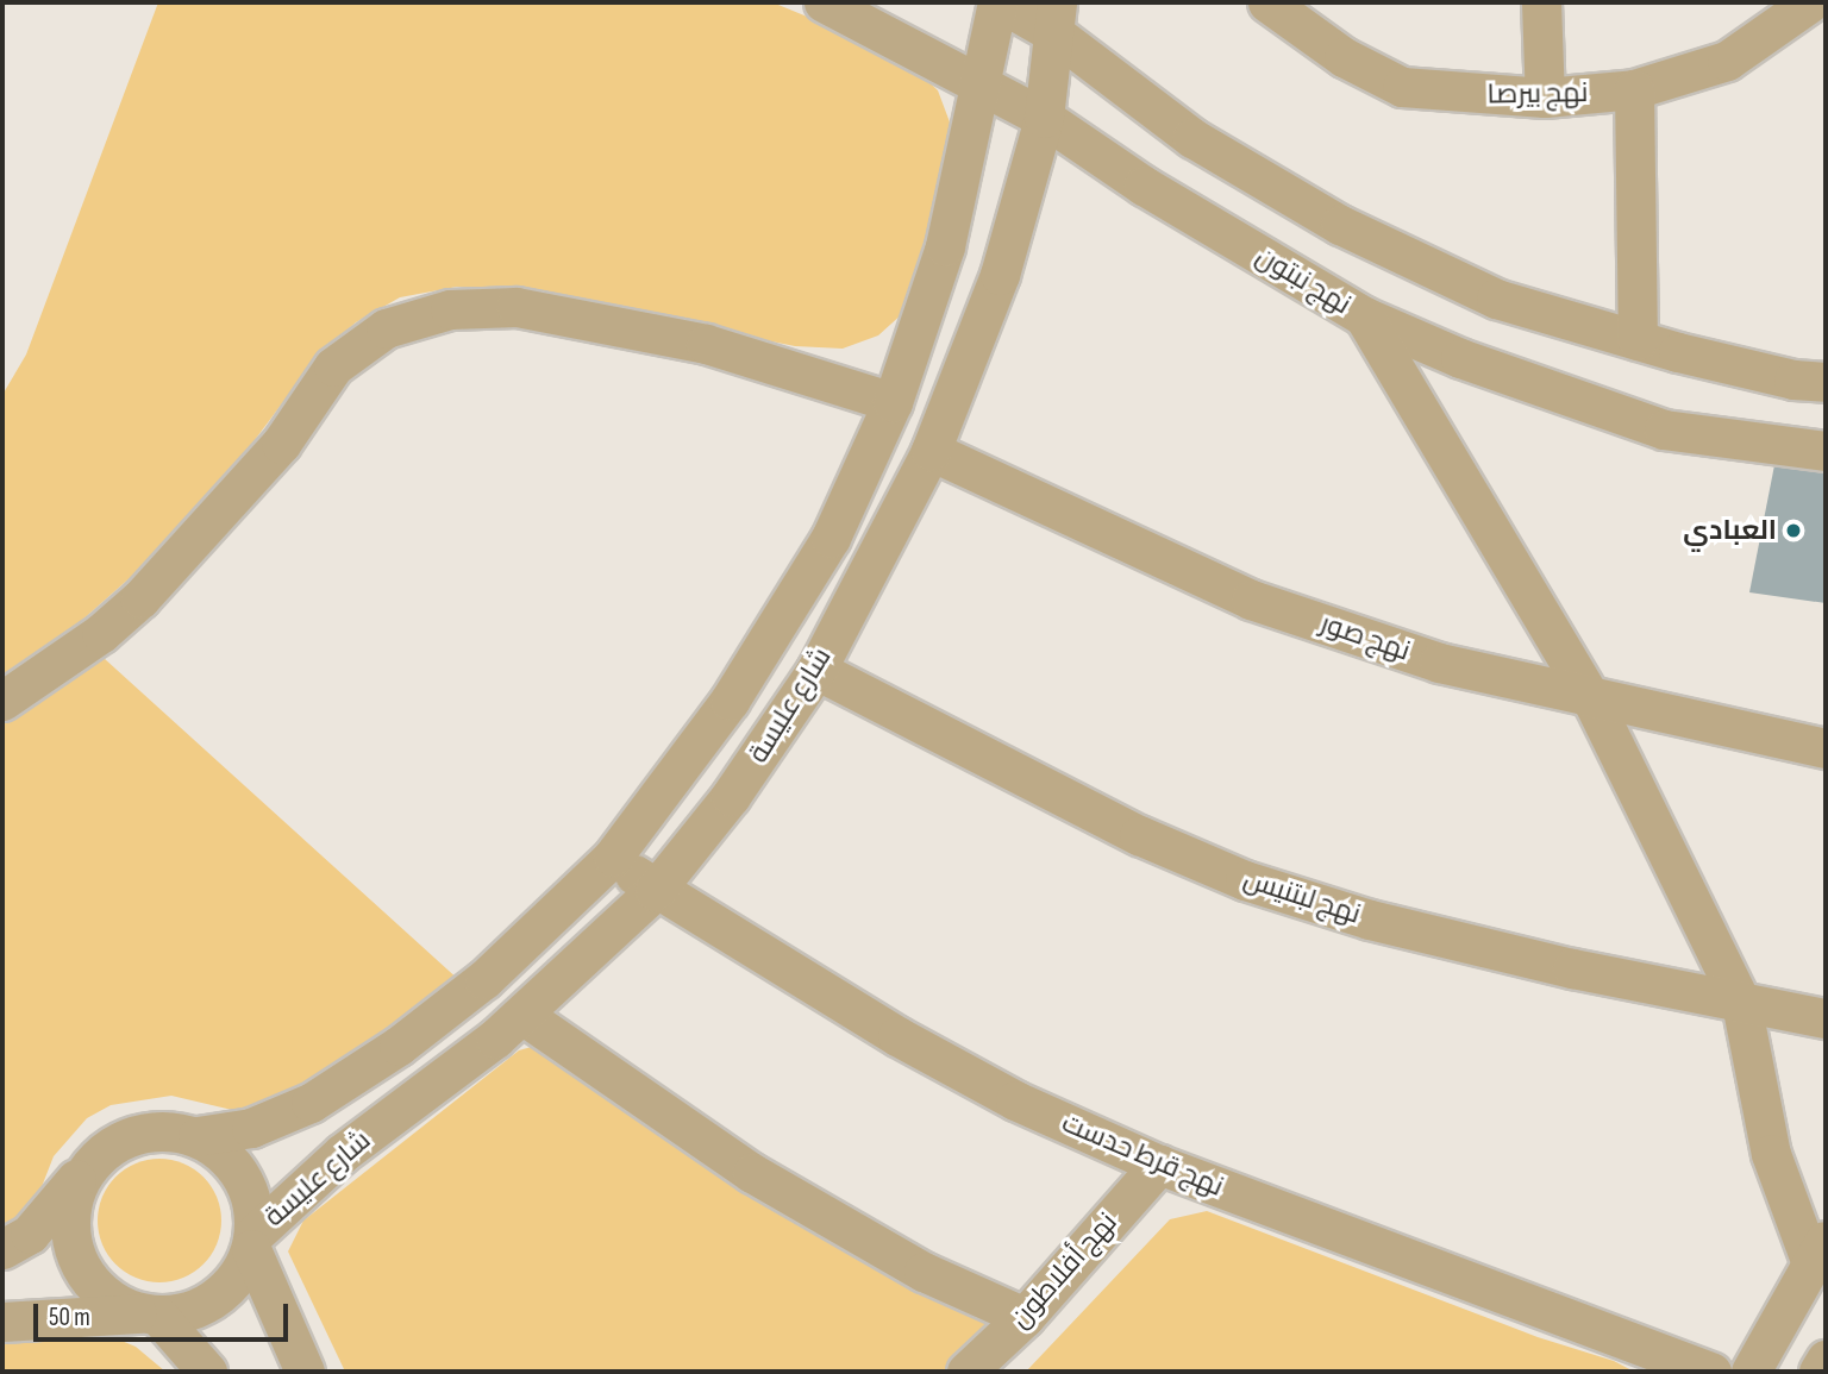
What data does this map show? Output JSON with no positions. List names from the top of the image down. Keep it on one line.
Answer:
{"streets":{"street":["نهج بيرصا","نهج نبتون","نهج صور","شارع عليسة","نهج لبتنيس","نهج قرط حدست","نهج أفلاطون"]},"crossings":[["نهج نبتون","شارع عليسة"],["نهج صور","شارع عليسة"],["شارع عليسة","نهج لبتنيس"],["شارع عليسة","نهج قرط حدست"],["نهج قرط حدست","نهج أفلاطون"]],"places":["العبادي"],"scale_bar":"50 m"}
